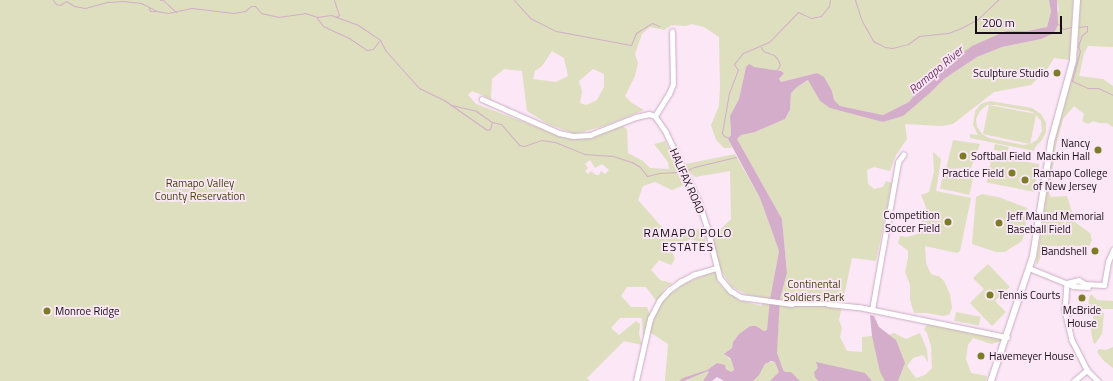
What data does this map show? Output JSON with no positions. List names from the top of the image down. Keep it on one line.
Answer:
{"streets":{"street":["HALIFAX ROAD"]},"districts":["RAMAPO POLO ESTATES"],"water":["Ramapo River"],"parks":["Ramapo Valley County Reservation","Continental Soldiers Park"],"places":["Sculpture Studio","Nancy Mackin Hall","Softball Field","Practice Field","Ramapo College of New Jersey","Competition Soccer Field","Jeff Maund Memorial Baseball Field","Bandshell","Tennis Courts","McBride House","Monroe Ridge","Havemeyer House"],"scale_bar":"200 m"}
